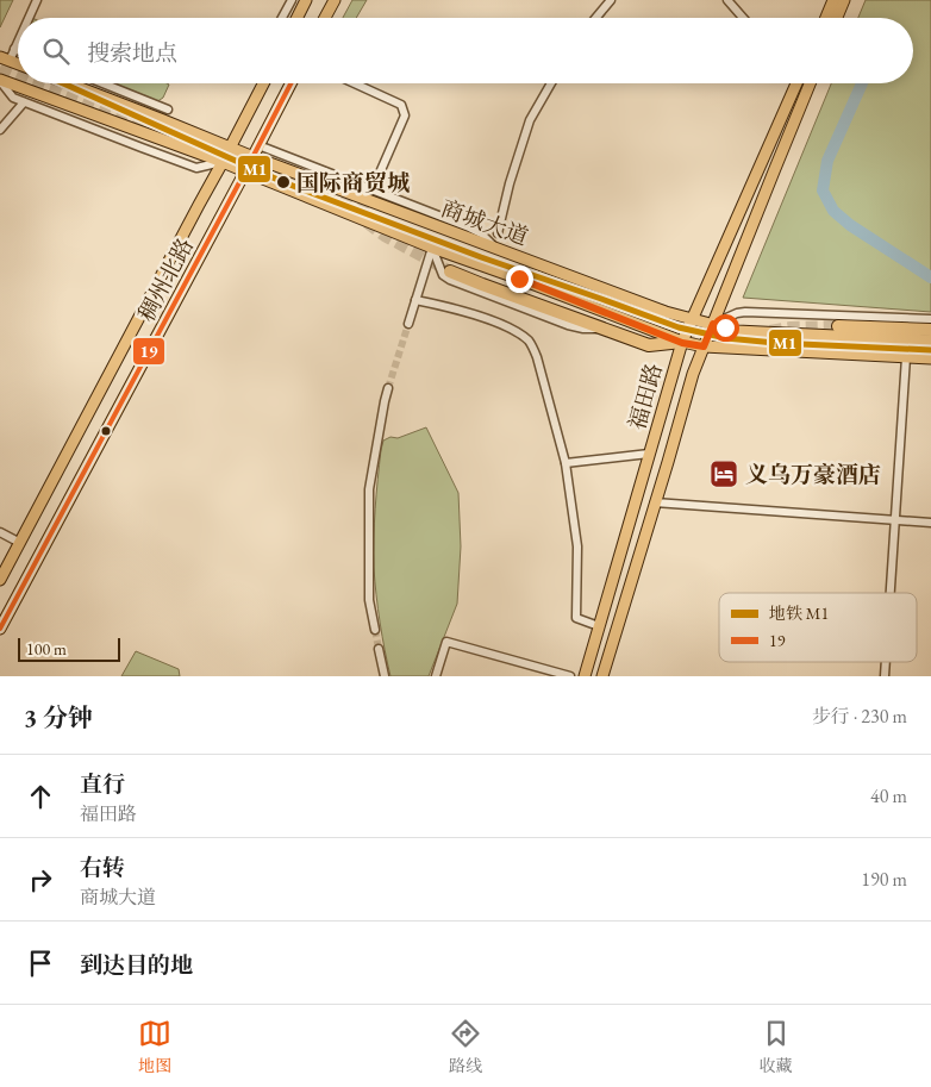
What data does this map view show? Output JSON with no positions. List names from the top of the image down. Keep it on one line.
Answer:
{"streets":{"main road":["商城大道","稠州北路","福田路"]},"crossings":[["商城大道","稠州北路"],["商城大道","福田路"]],"places":{"other":["国际商贸城"],"hotel":["义乌万豪酒店"]},"lines":["metro line M1","transit line 19"],"legend":["地铁 M1","19"],"scale_bar":"100 m","page":{"search":"搜索地点","scale":"100 m","heading":["3 分钟","步行 · 230 m"],"list":[["直行","福田路","40 m"],["右转","商城大道","190 m"],"到达目的地"],"nav":["地图","路线","收藏"]}}
